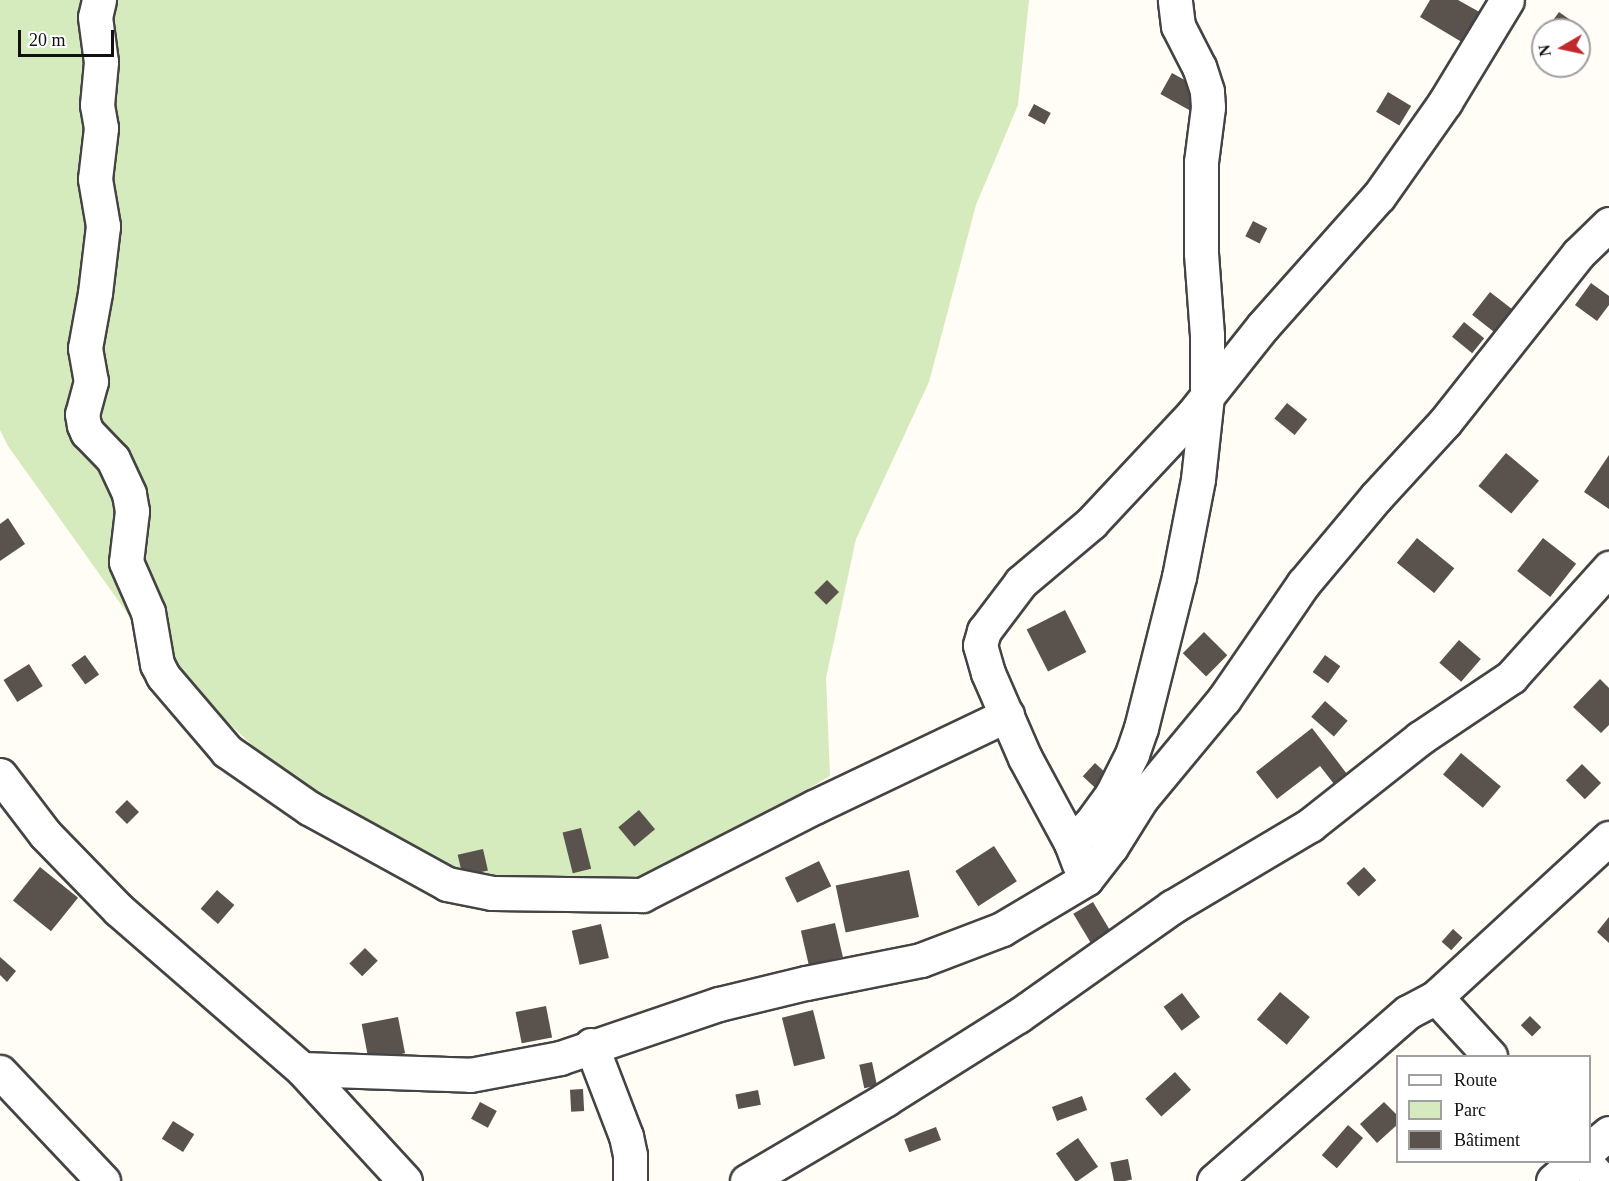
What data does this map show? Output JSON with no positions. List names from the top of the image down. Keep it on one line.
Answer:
{"legend":["Route","Parc","Bâtiment"],"scale_bar":"20 m","north":"left"}
